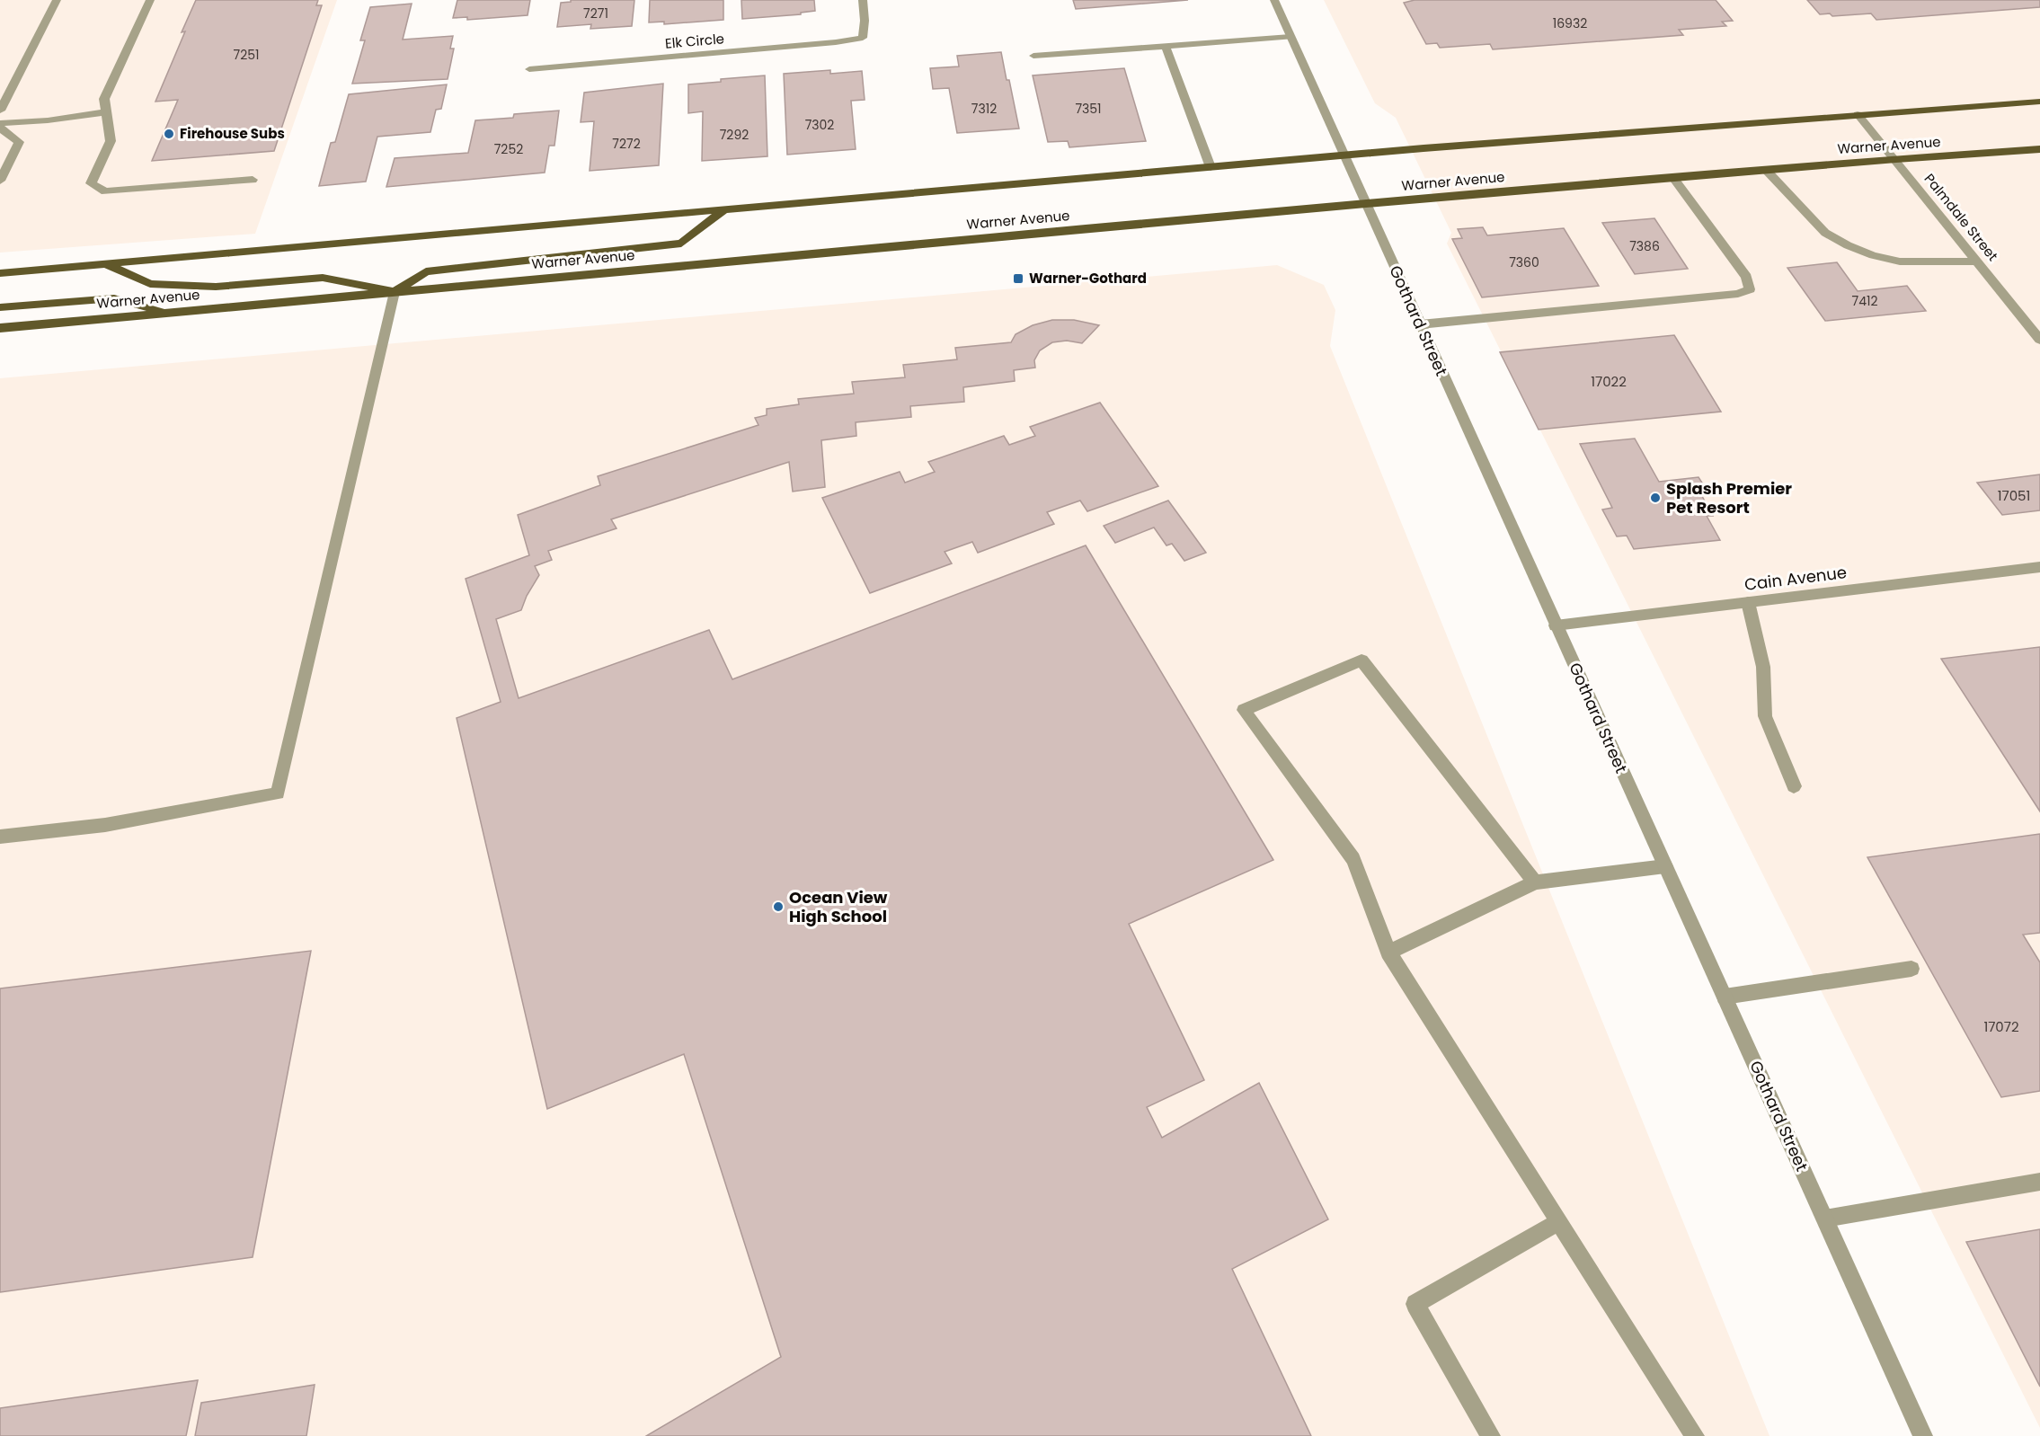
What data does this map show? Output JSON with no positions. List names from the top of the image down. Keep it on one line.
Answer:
{"streets":{"main road":["Warner Avenue"],"street":["Elk Circle","Palmdale Street","Gothard Street","Cain Avenue"]},"crossings":[["Warner Avenue","Palmdale Street"],["Warner Avenue","Gothard Street"],["Gothard Street","Cain Avenue"]],"places":{"other":["Firehouse Subs","Splash Premier Pet Resort","Ocean View High School"],"transit":["Warner-Gothard"]},"house_numbers":["7271","16932","7251","7312","7351","7302","7292","7272","7252","7386","7360","7412","17022","17051","17072"]}
